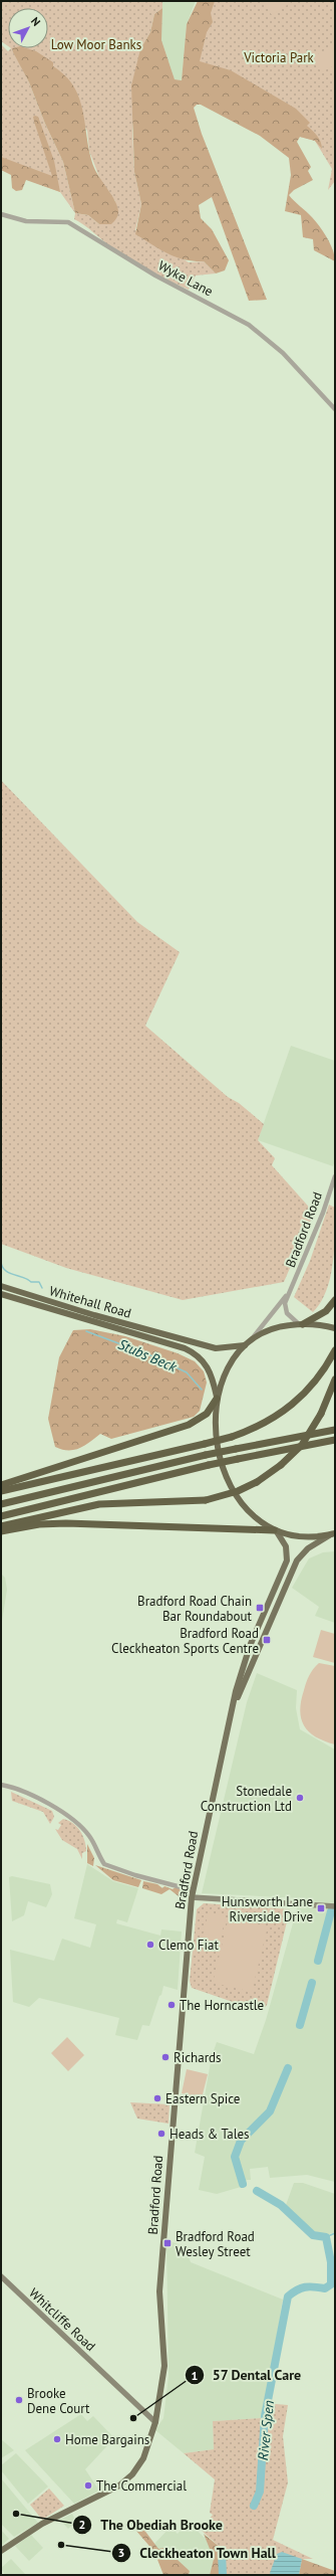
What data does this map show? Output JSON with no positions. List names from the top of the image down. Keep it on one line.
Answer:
{"streets":{"highway":["Whitehall Road"],"main road":["Bradford Road","Whitcliffe Road"],"street":["Wyke Lane"]},"crossings":[["Bradford Road","Whitehall Road"],["Bradford Road","Whitcliffe Road"]],"water":["Stubs Beck","River Spen"],"parks":["Low Moor Banks","Victoria Park"],"places":{"transit":["Bradford Road Chain Bar Roundabout","Bradford Road Cleckheaton Sports Centre","Hunsworth Lane Riverside Drive","Bradford Road Wesley Street"],"other":["Stonedale Construction Ltd","Clemo Fiat","The Horncastle","Richards","Eastern Spice","Heads & Tales","Brooke Dene Court","57 Dental Care","Home Bargains","The Commercial","The Obediah Brooke","Cleckheaton Town Hall"]},"north":"top right"}
